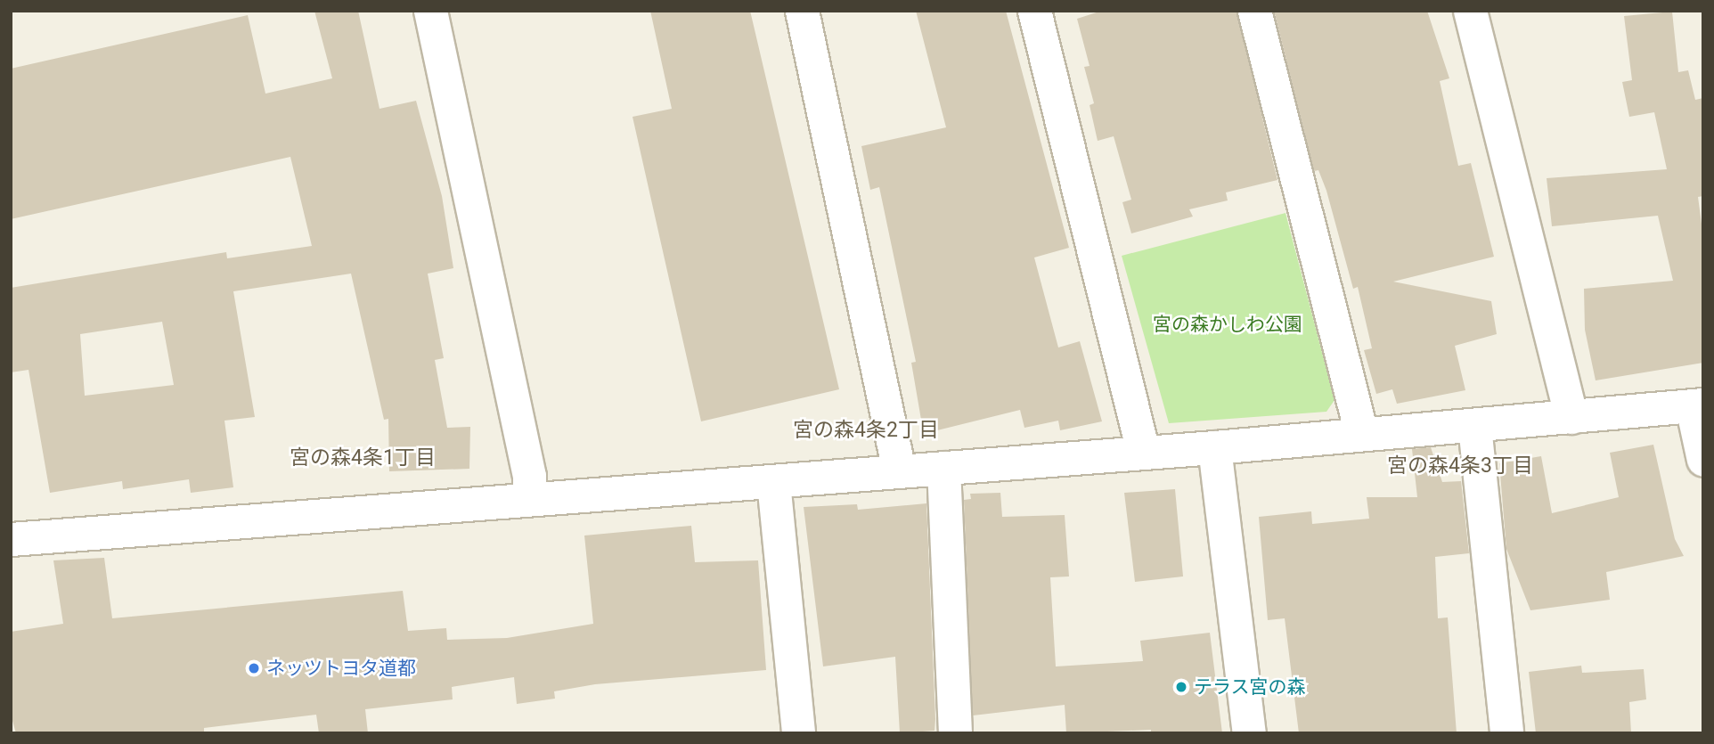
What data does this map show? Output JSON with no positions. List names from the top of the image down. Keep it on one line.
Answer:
{"districts":["宮の森4条2丁目","宮の森4条1丁目","宮の森4条3丁目"],"parks":["宮の森かしわ公園"],"places":["ネッツトヨタ道都","テラス宮の森"]}
